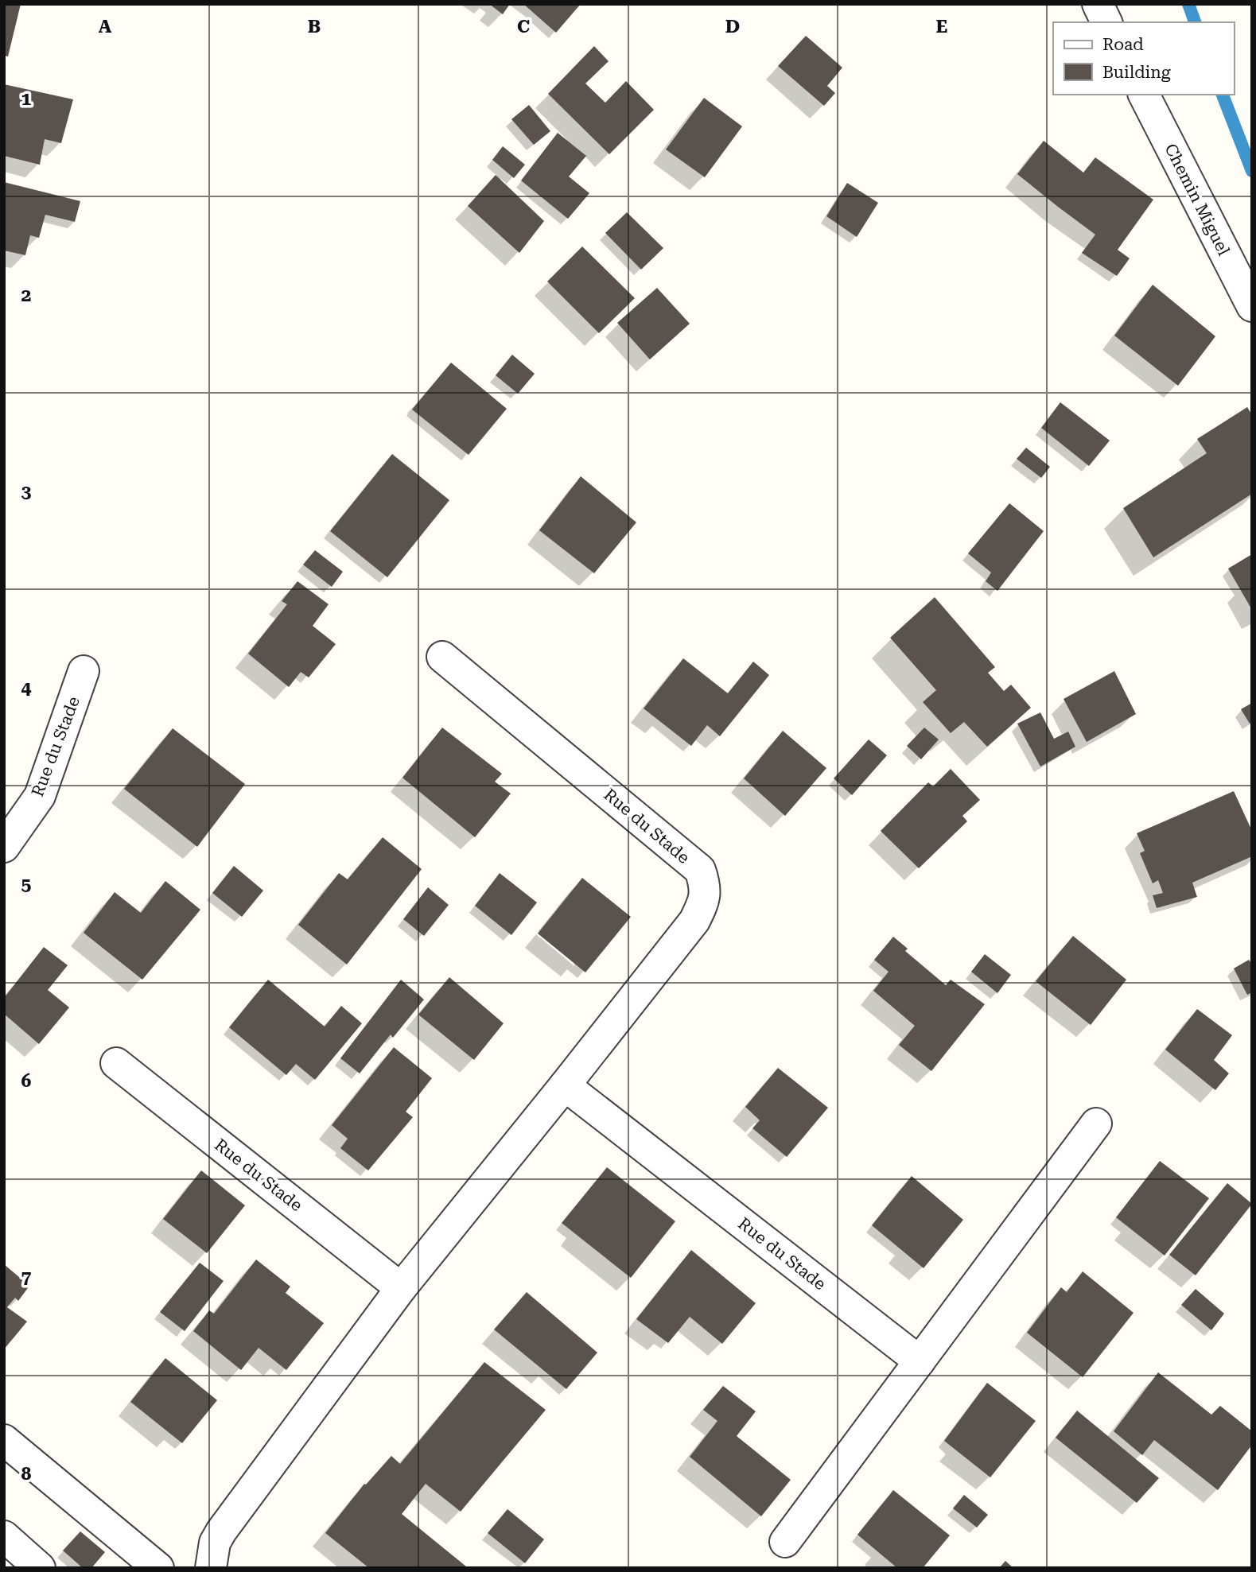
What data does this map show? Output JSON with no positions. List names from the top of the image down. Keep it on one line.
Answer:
{"streets":{"street":["Chemin Miguel","Rue du Stade"]},"legend":["Road","Building"],"grid":{"columns":["A","B","C","D","E"],"rows":["1","2","3","4","5","6","7","8"]}}
